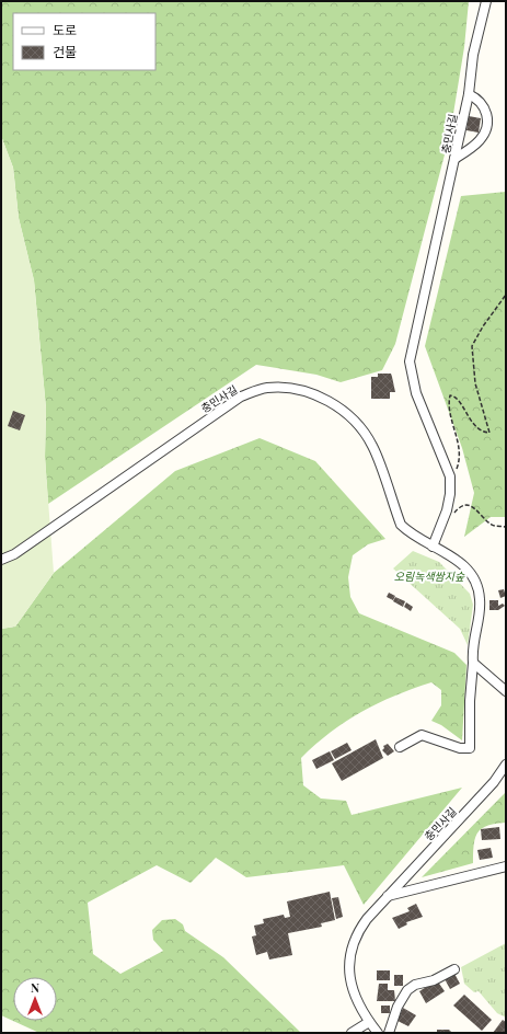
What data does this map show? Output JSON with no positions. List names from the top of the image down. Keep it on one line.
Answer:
{"streets":{"street":["충민사길"]},"parks":["오림녹색쌈지숲"],"legend":["도로","건물"],"north":"top"}
